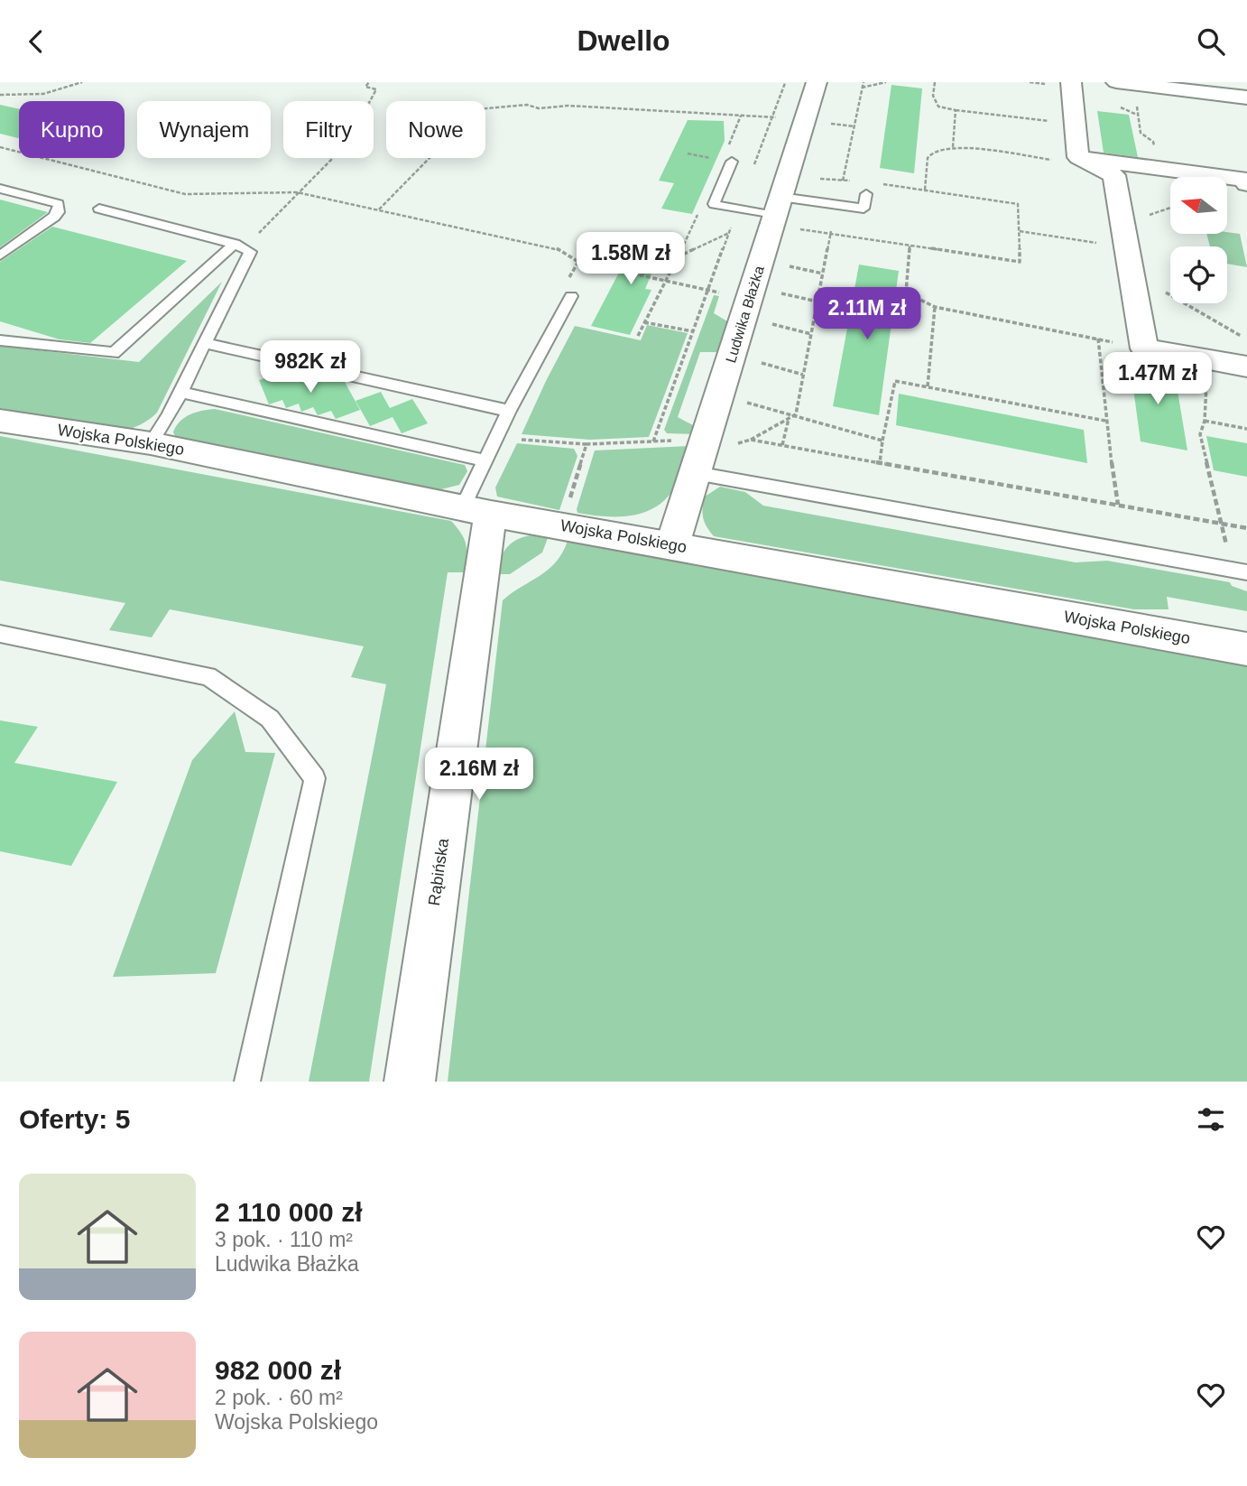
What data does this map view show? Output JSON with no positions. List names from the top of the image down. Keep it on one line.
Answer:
{"streets":{"street":["Ludwika Błażka","Wojska Polskiego","Rąbińska"]},"crossings":[["Ludwika Błażka","Wojska Polskiego"],["Wojska Polskiego","Rąbińska"]],"north":"left","page":{"header":"Dwello","chip":["Kupno","Wynajem","Filtry","Nowe"],"price":["1.58M zł","2.11M zł","982K zł","1.47M zł","2.16M zł"],"heading":"Oferty: 5","list":[{"name":"2 110 000 zł","note":"3 pok. · 110 m² · Ludwika Błażka"},{"name":"982 000 zł","note":"2 pok. · 60 m² · Wojska Polskiego"}]}}
